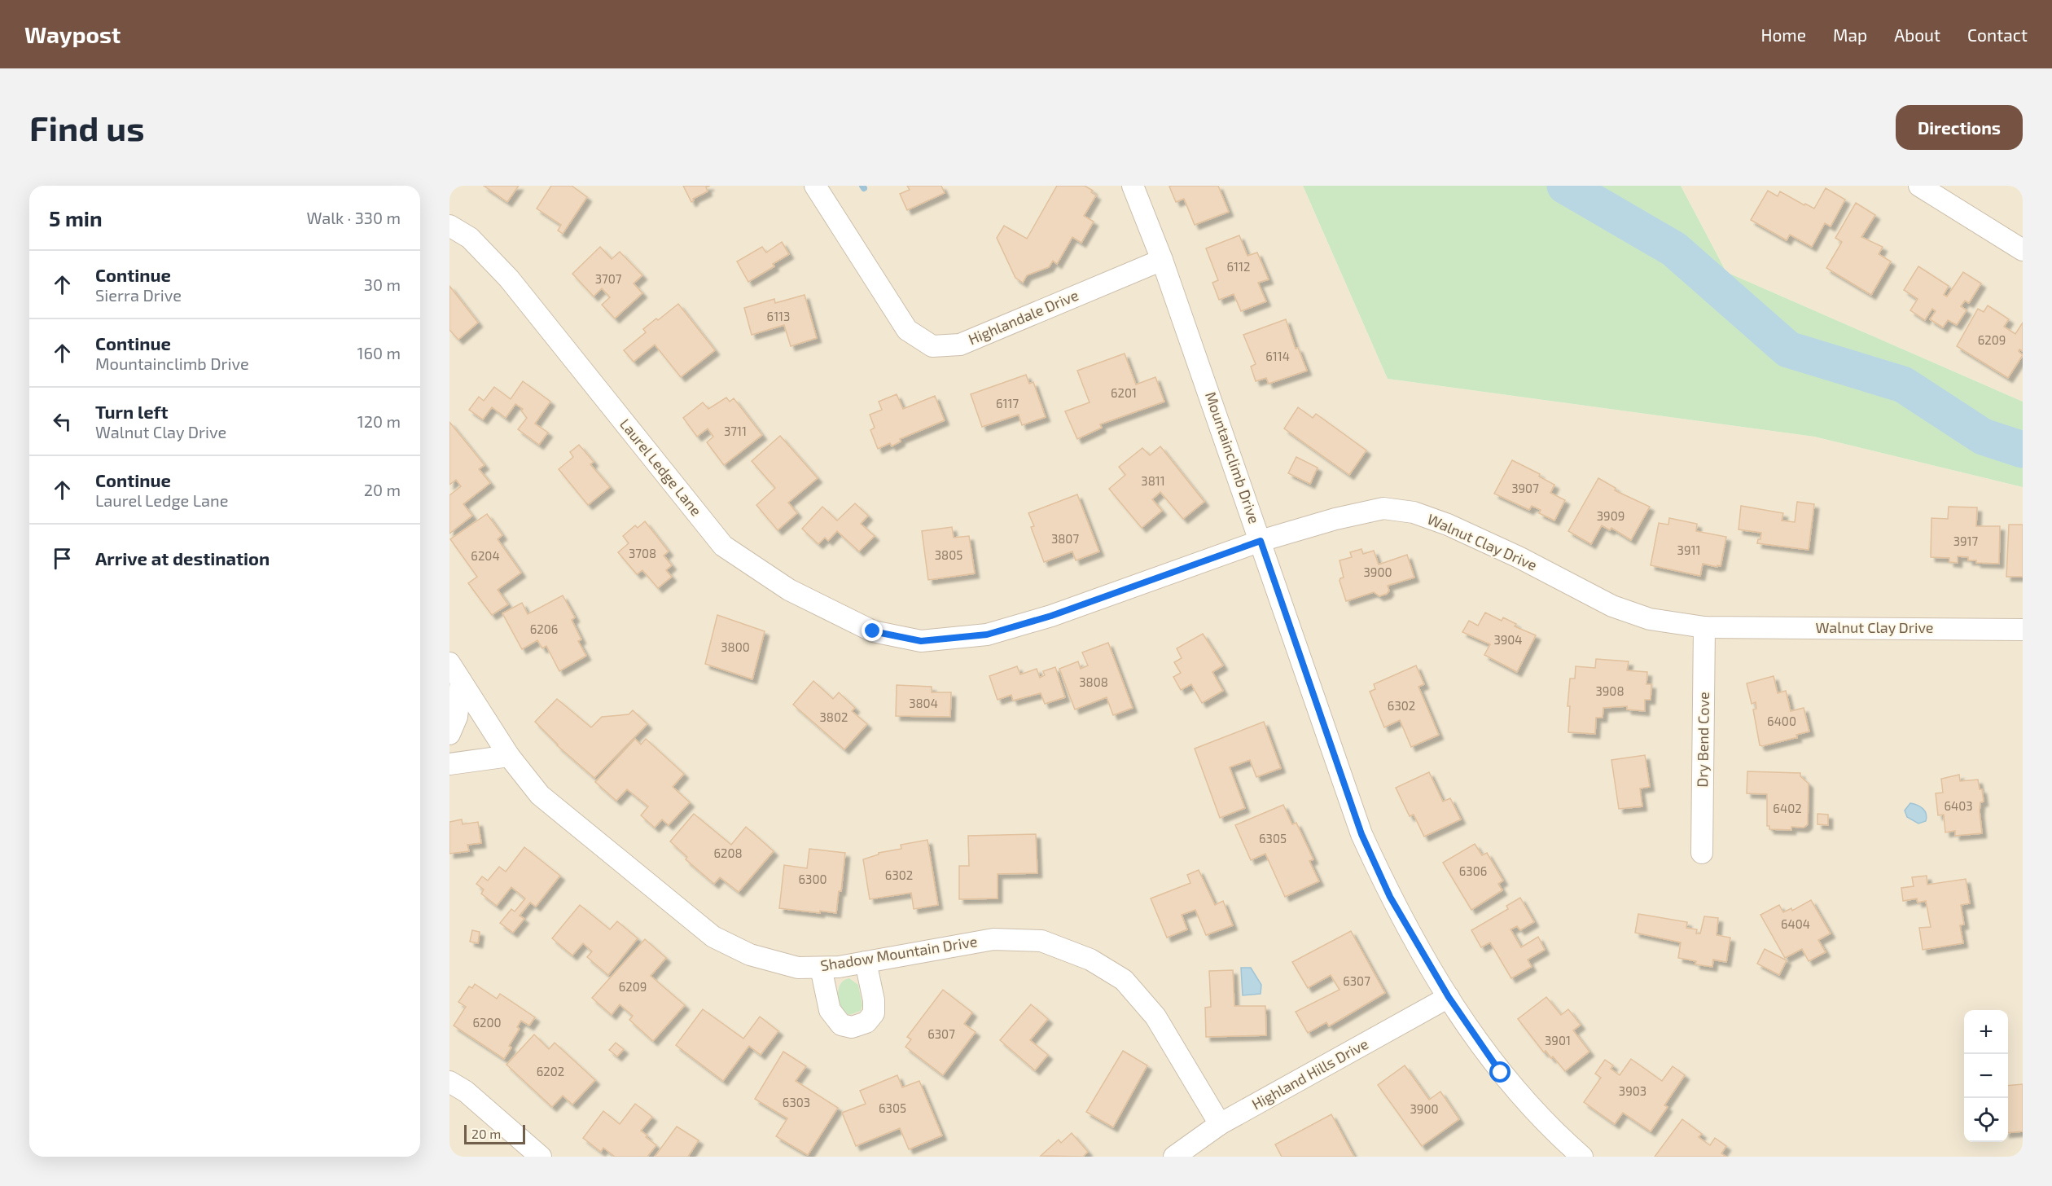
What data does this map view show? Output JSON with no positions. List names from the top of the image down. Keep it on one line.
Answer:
{"streets":{"street":["Highlandale Drive","Mountainclimb Drive","Laurel Ledge Lane","Walnut Clay Drive","Dry Bend Cove","Shadow Mountain Drive","Highland Hills Drive"]},"crossings":[["Highlandale Drive","Mountainclimb Drive"],["Mountainclimb Drive","Walnut Clay Drive"],["Mountainclimb Drive","Highland Hills Drive"],["Laurel Ledge Lane","Walnut Clay Drive"],["Walnut Clay Drive","Dry Bend Cove"],["Shadow Mountain Drive","Highland Hills Drive"]],"house_numbers":["6112","3707","6113","6209","6114","6201","6117","3711","3811","3907","3909","3807","3917","3911","3708","3805","6204","3900","6206","3904","3800","3808","3908","3804","6302","3802","6400","6403","6402","6305","6208","6306","6302","6300","6404","6307","6209","6200","6307","3901","6202","3903","6303","6305","3900"],"scale_bar":"20 m","page":{"header":"Waypost","nav":["Home","Map","About","Contact"],"buttons":"Directions","title":"Find us","heading":["5 min","Walk · 330 m"],"list":[["Continue","Sierra Drive","30 m"],["Continue","Mountainclimb Drive","160 m"],["Turn left","Walnut Clay Drive","120 m"],["Continue","Laurel Ledge Lane","20 m"],"Arrive at destination"],"map_buttons":["+","−"],"scale":"20 m"}}
